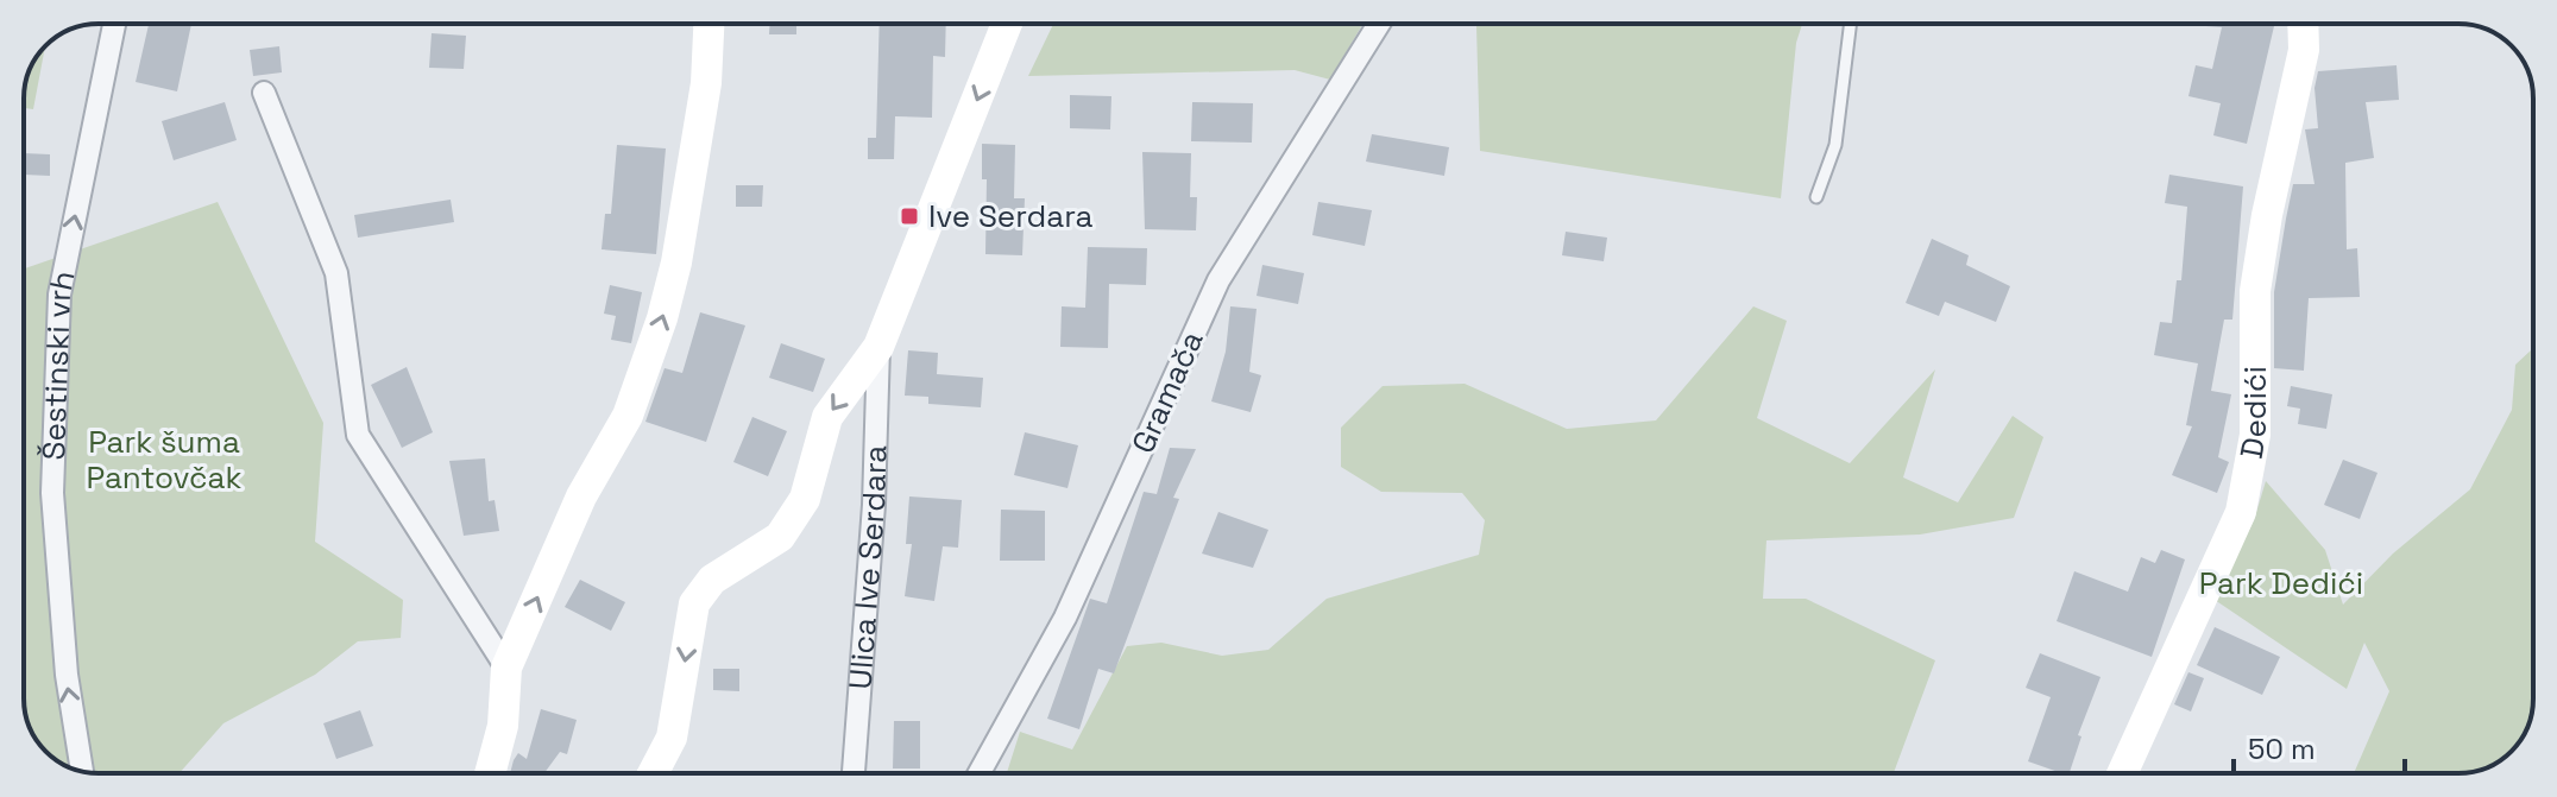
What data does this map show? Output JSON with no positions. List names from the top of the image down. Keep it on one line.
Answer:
{"streets":{"street":["Šestinski vrh","Gramača","Dedići","Ulica Ive Serdara"]},"one_way":["Šestinski vrh"],"parks":["Park šuma Pantovčak","Park Dedići"],"places":{"transit":["Ive Serdara"]},"scale_bar":"50 m"}
